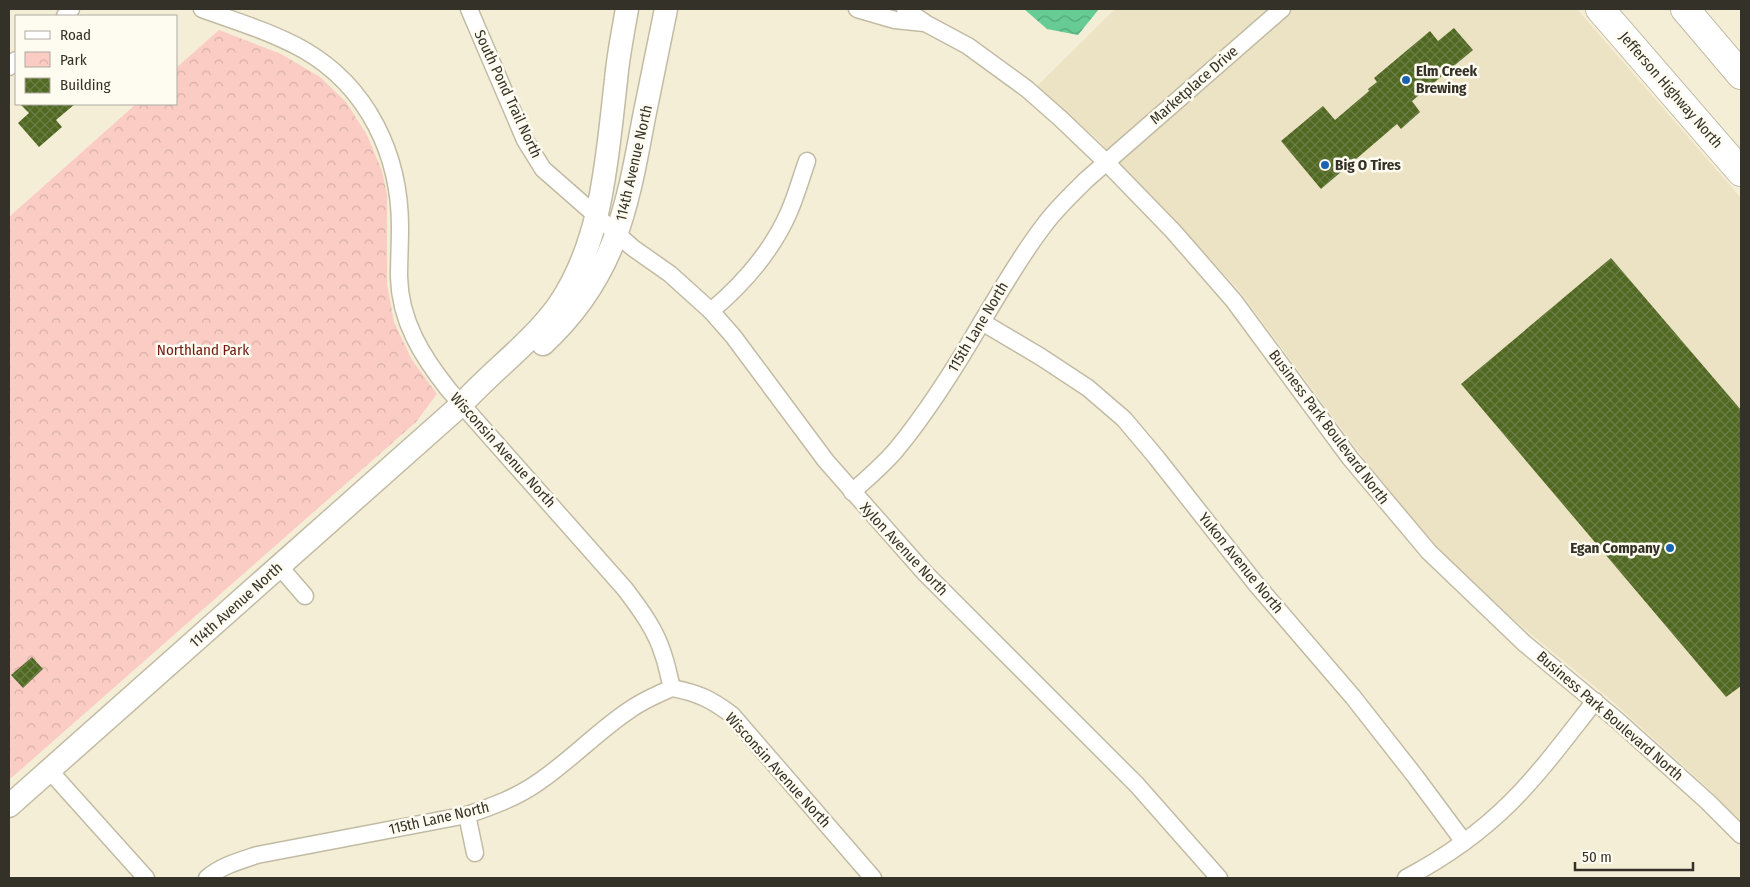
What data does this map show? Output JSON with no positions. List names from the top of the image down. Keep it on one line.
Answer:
{"streets":{"highway":["Jefferson Highway North"],"street":["Marketplace Drive","South Pond Trail North","114th Avenue North","115th Lane North","Business Park Boulevard North","Wisconsin Avenue North","Xylon Avenue North","Yukon Avenue North"]},"crossings":[["Marketplace Drive","115th Lane North"],["Marketplace Drive","Business Park Boulevard North"],["South Pond Trail North","114th Avenue North"],["South Pond Trail North","Xylon Avenue North"],["114th Avenue North","Wisconsin Avenue North"],["114th Avenue North","Xylon Avenue North"],["115th Lane North","Business Park Boulevard North"],["115th Lane North","Wisconsin Avenue North"],["115th Lane North","Xylon Avenue North"],["115th Lane North","Yukon Avenue North"]],"parks":["Northland Park"],"places":["Elm Creek Brewing","Big O Tires","Egan Company"],"legend":["Road","Park","Building"],"scale_bar":"50 m"}
